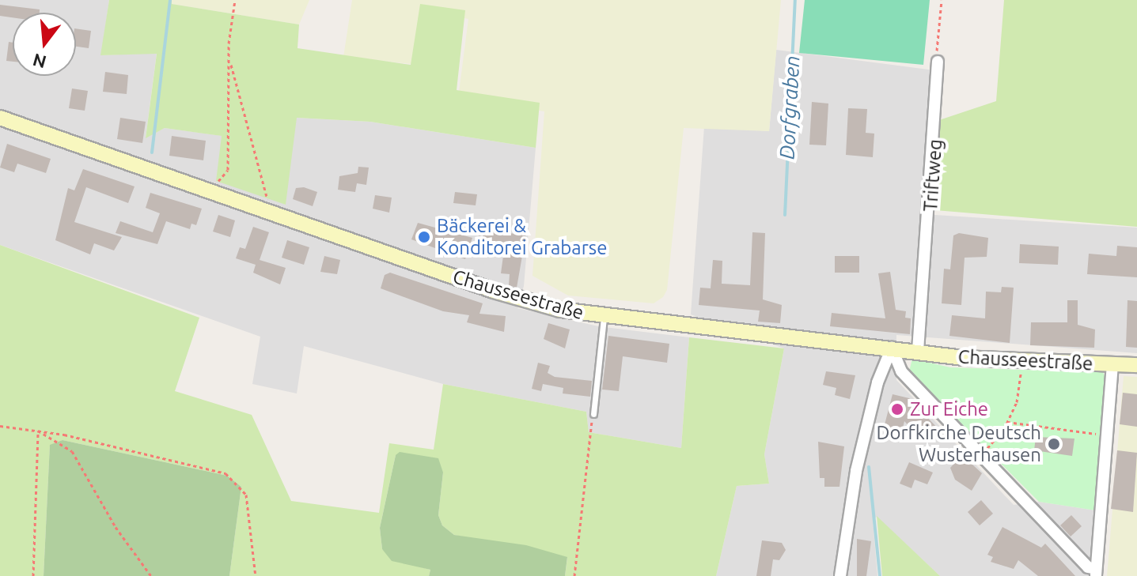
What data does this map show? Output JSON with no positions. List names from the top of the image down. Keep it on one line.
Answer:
{"streets":{"main road":["Chausseestraße"],"street":["Triftweg"]},"crossings":[["Triftweg","Chausseestraße"]],"water":["Dorfgraben"],"places":["Bäckerei & Konditorei Grabarse","Zur Eiche","Dorfkirche Deutsch Wusterhausen"],"north":"bottom"}
